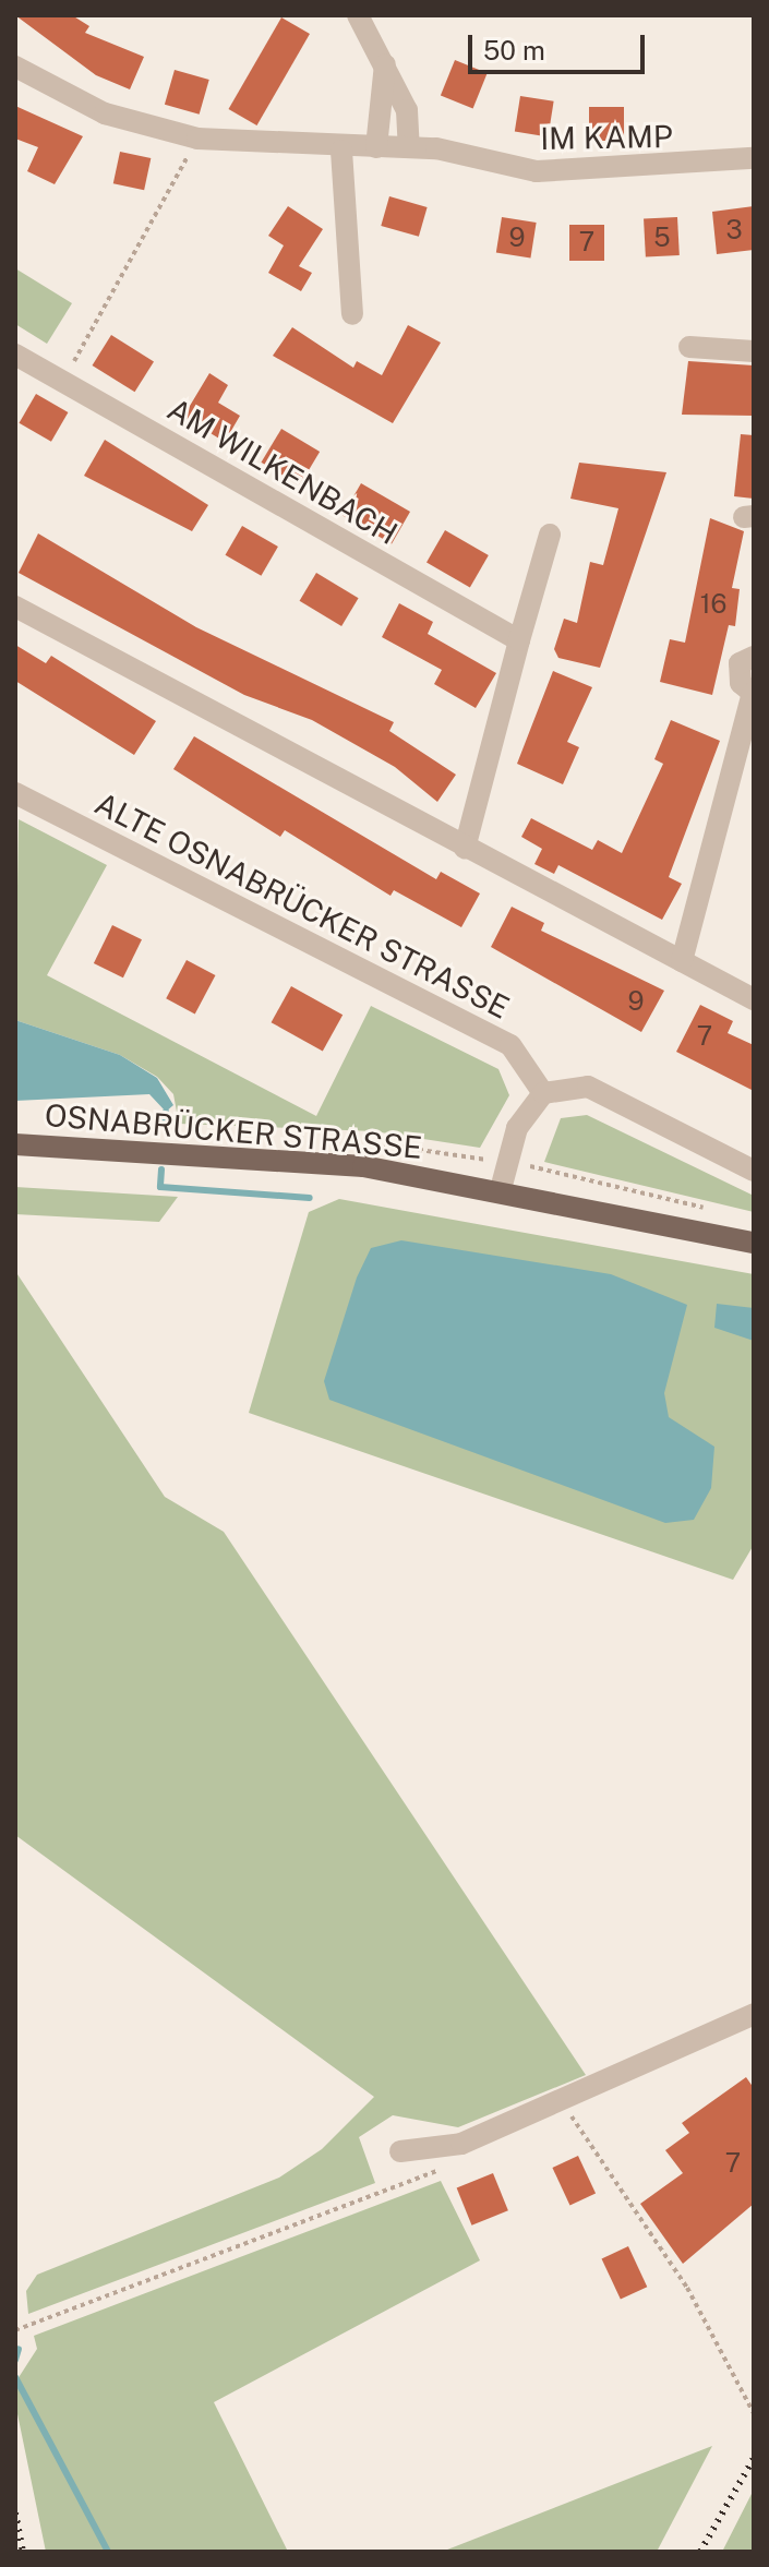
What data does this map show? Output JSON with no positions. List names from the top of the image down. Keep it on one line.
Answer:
{"streets":{"main road":["OSNABRÜCKER STRASSE"],"street":["IM KAMP","AM WILKENBACH","ALTE OSNABRÜCKER STRASSE"]},"house_numbers":["3","9","5","7","16","9","7","7"],"scale_bar":"50 m"}
